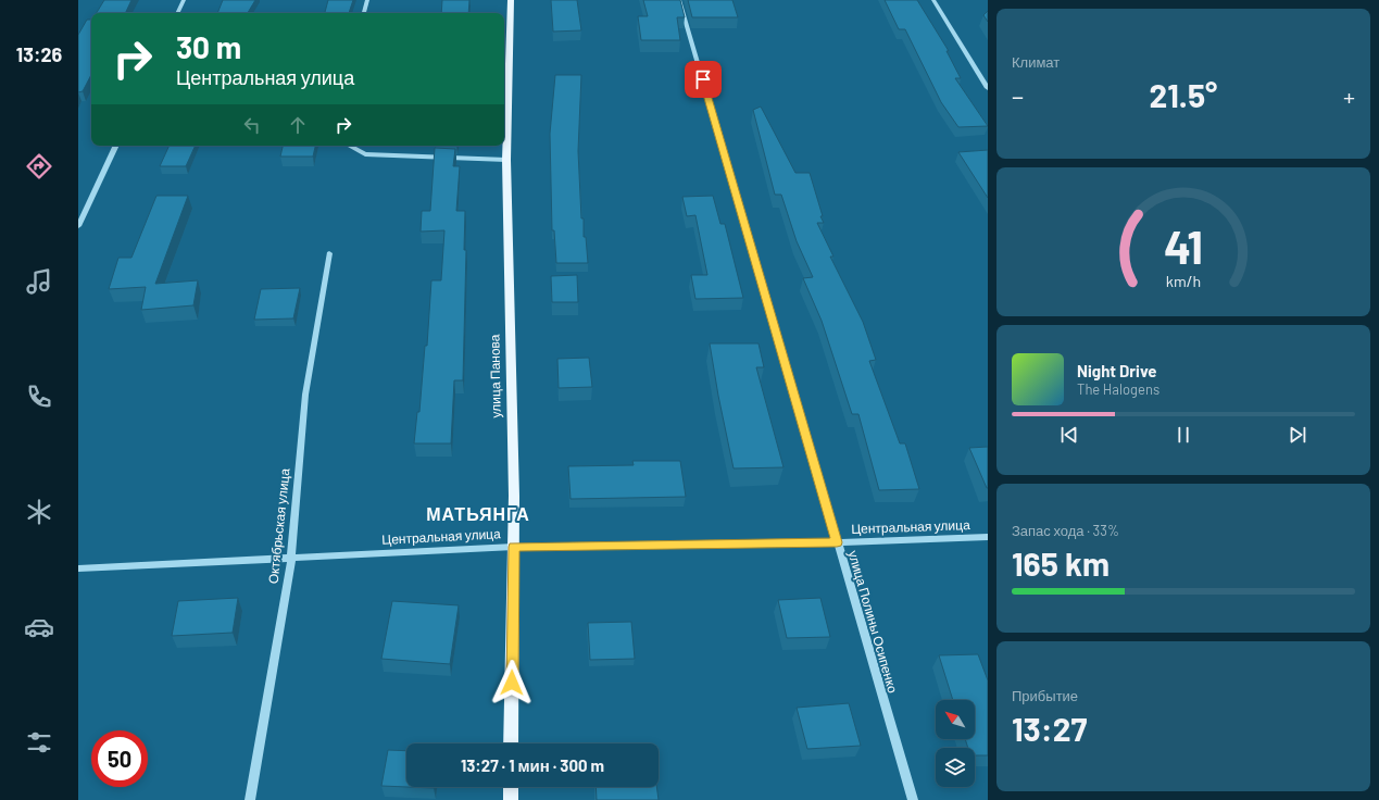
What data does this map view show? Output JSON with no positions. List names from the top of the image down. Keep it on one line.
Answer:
{"streets":{"main road":["улица Панова"],"street":["Октябрьская улица","Центральная улица","улица Полины Осипенко"]},"crossings":[["улица Панова","Центральная улица"],["Октябрьская улица","Центральная улица"],["Центральная улица","улица Полины Осипенко"]],"districts":["МАТЬЯНГА"],"north":"top left","page":{"tabs":"13:26","tile":["Климат",["Запас хода · 33%","165 km"],["Прибытие","13:27"]],"turn":["30 m","Центральная улица"],"heat":["−","21.5°","+"],"song":["Night Drive","The Halogens"],"limit":"50","trip":"13:27 · 1 мин · 300 m","gauge":["41","km/h"]}}
